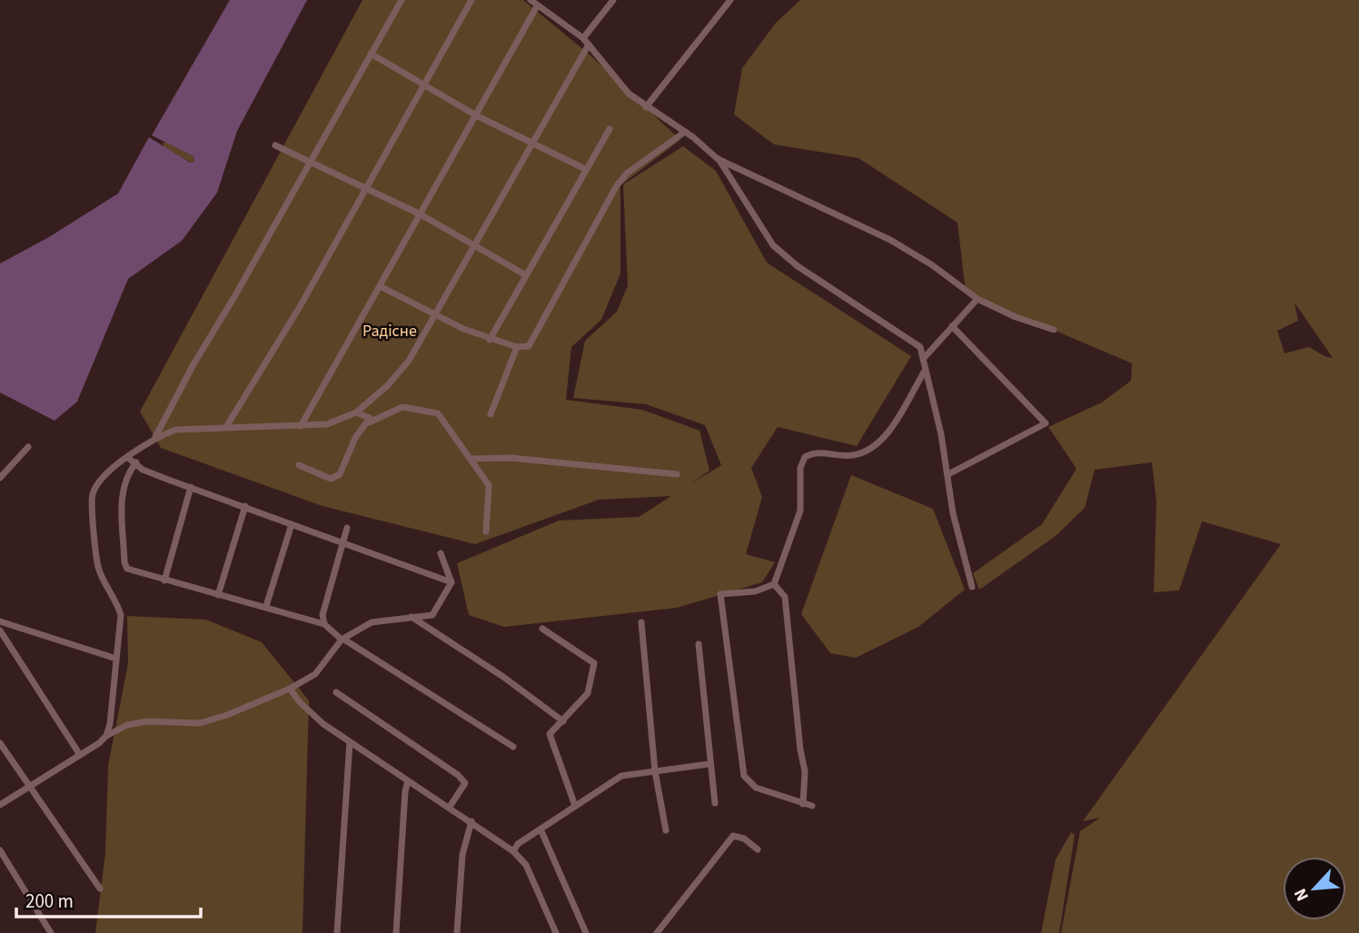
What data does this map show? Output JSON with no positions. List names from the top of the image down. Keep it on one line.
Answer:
{"parks":["Радісне"],"scale_bar":"200 m","north":"bottom left"}
